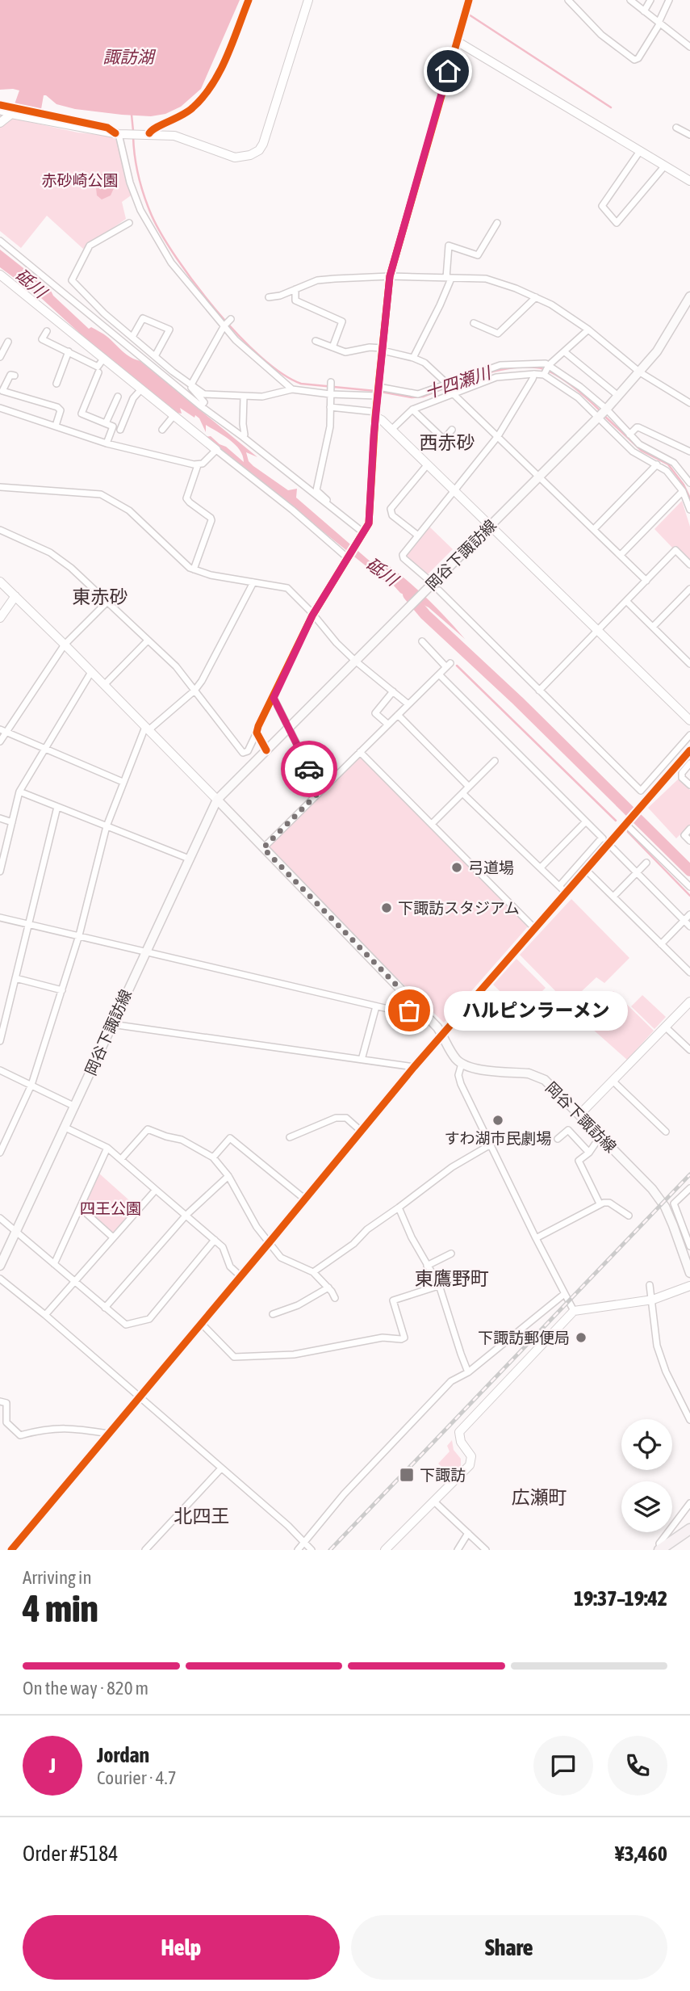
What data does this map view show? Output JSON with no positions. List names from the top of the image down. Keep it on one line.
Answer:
{"streets":{"main road":["岡谷下諏訪線"]},"districts":["西赤砂","東赤砂","東鷹野町","広瀬町","北四王"],"water":["諏訪湖","砥川","十四瀬川"],"parks":["赤砂崎公園","四王公園"],"places":{"other":["弓道場","下諏訪スタジアム","ハルピンラーメン","すわ湖市民劇場","下諏訪郵便局"],"transit":["下諏訪"]},"page":{"bubble":"ハルピンラーメン","heading":["4 min","Arriving in","19:37–19:42"],"panel":["Jordan","Courier · 4.7","Order #5184","¥3,460"],"bar":"On the way · 820 m","round":"J","buttons":["Help","Share"]}}
